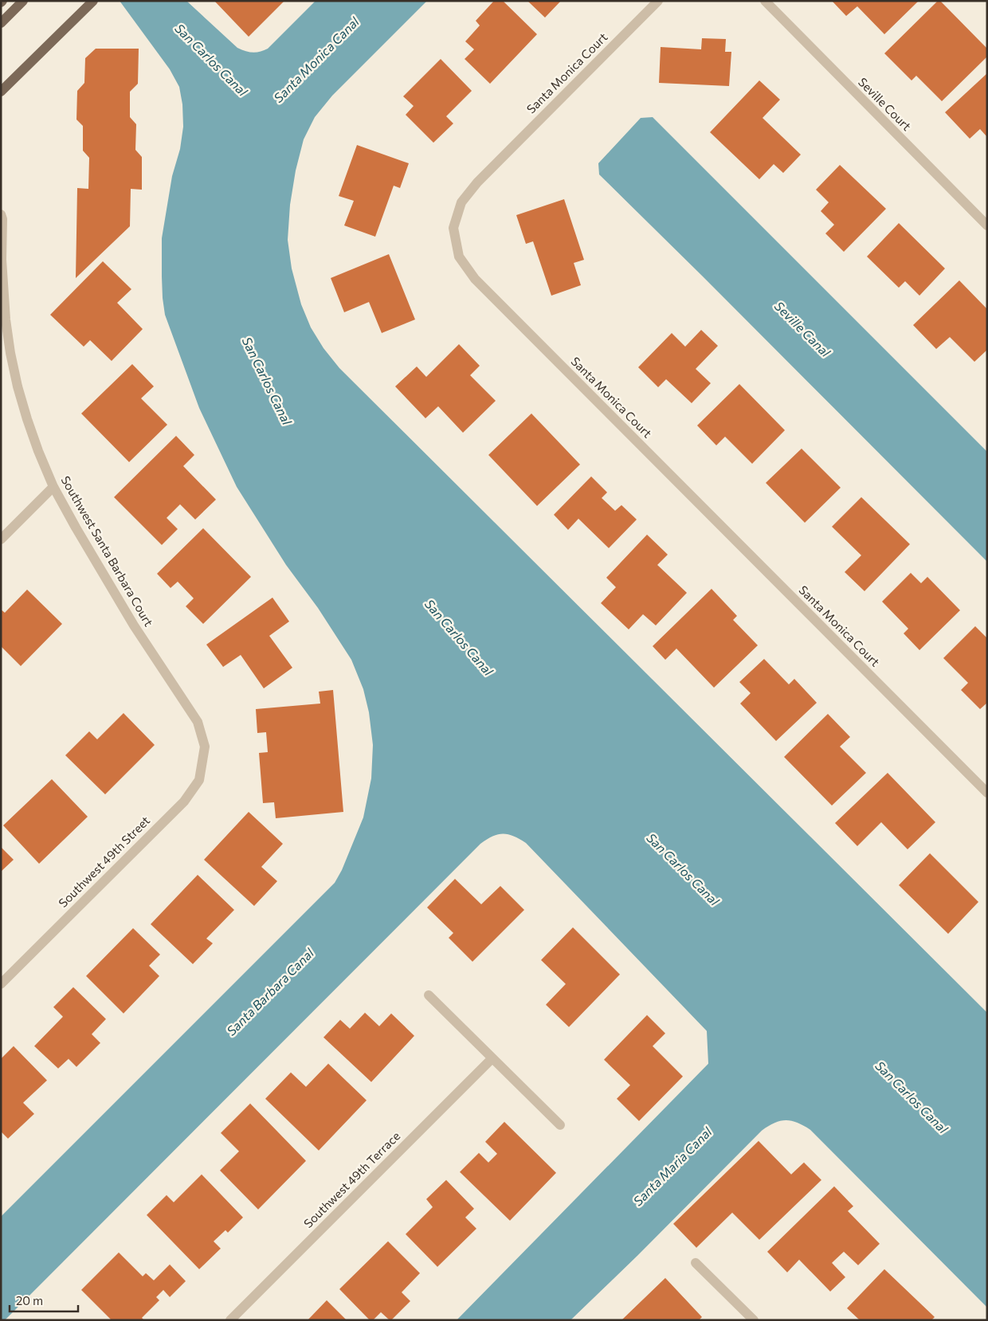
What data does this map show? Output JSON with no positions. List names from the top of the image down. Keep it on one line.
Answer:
{"streets":{"street":["Santa Monica Court","Seville Court","Southwest Santa Barbara Court","Southwest 49th Street","Southwest 49th Terrace"]},"crossings":[["Southwest Santa Barbara Court","Southwest 49th Street"]],"water":["San Carlos Canal","Santa Monica Canal","Seville Canal","Santa Barbara Canal","Santa Maria Canal"],"scale_bar":"20 m"}
